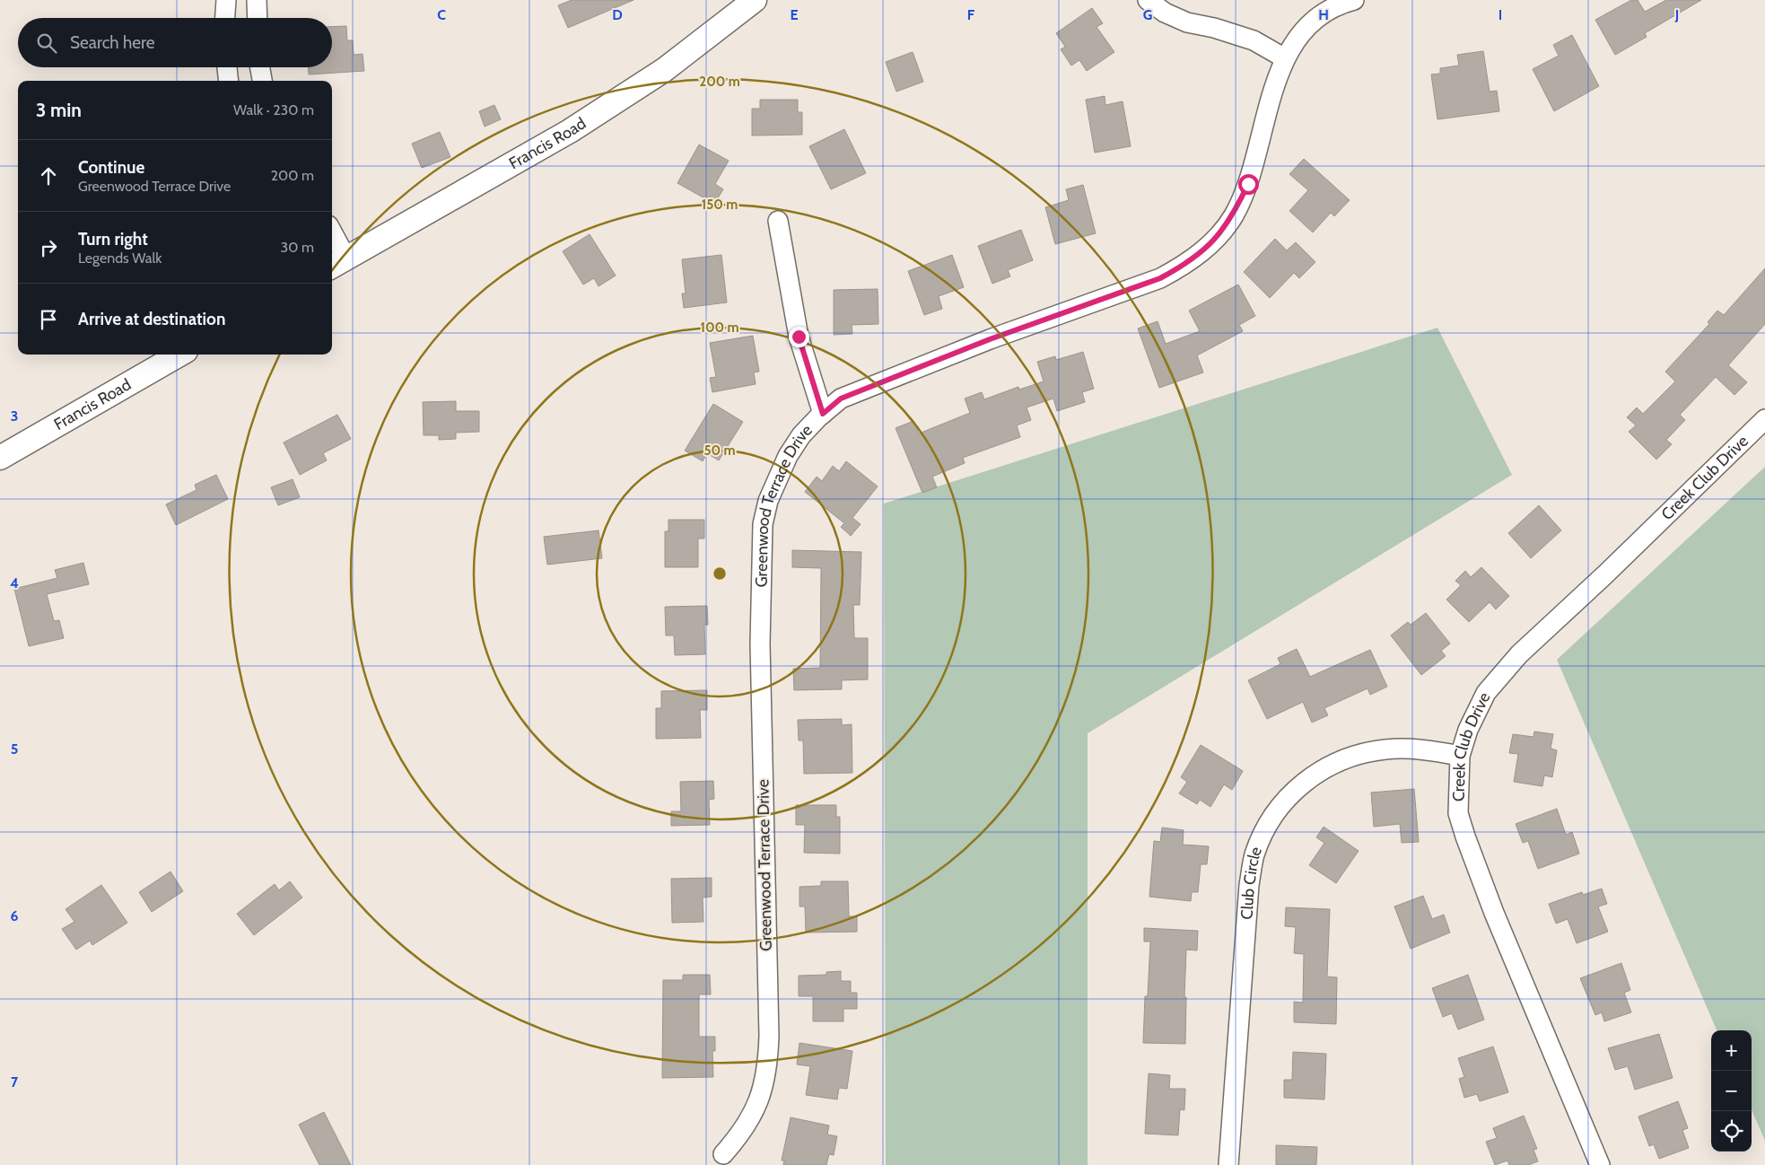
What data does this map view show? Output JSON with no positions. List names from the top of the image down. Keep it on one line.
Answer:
{"streets":{"street":["Francis Road","Creek Club Drive","Greenwood Terrace Drive","Club Circle"]},"crossings":[["Creek Club Drive","Club Circle"]],"page":{"search":"Search here","heading":["3 min","Walk · 230 m"],"list":[["Continue","Greenwood Terrace Drive","200 m"],["Turn right","Legends Walk","30 m"],"Arrive at destination"],"map_buttons":["+","−"]},"grid":{"columns":["C","D","E","F","G","H","I","J"],"rows":["3","4","5","6","7"]},"rings":["200 m","150 m","100 m","50 m"]}
